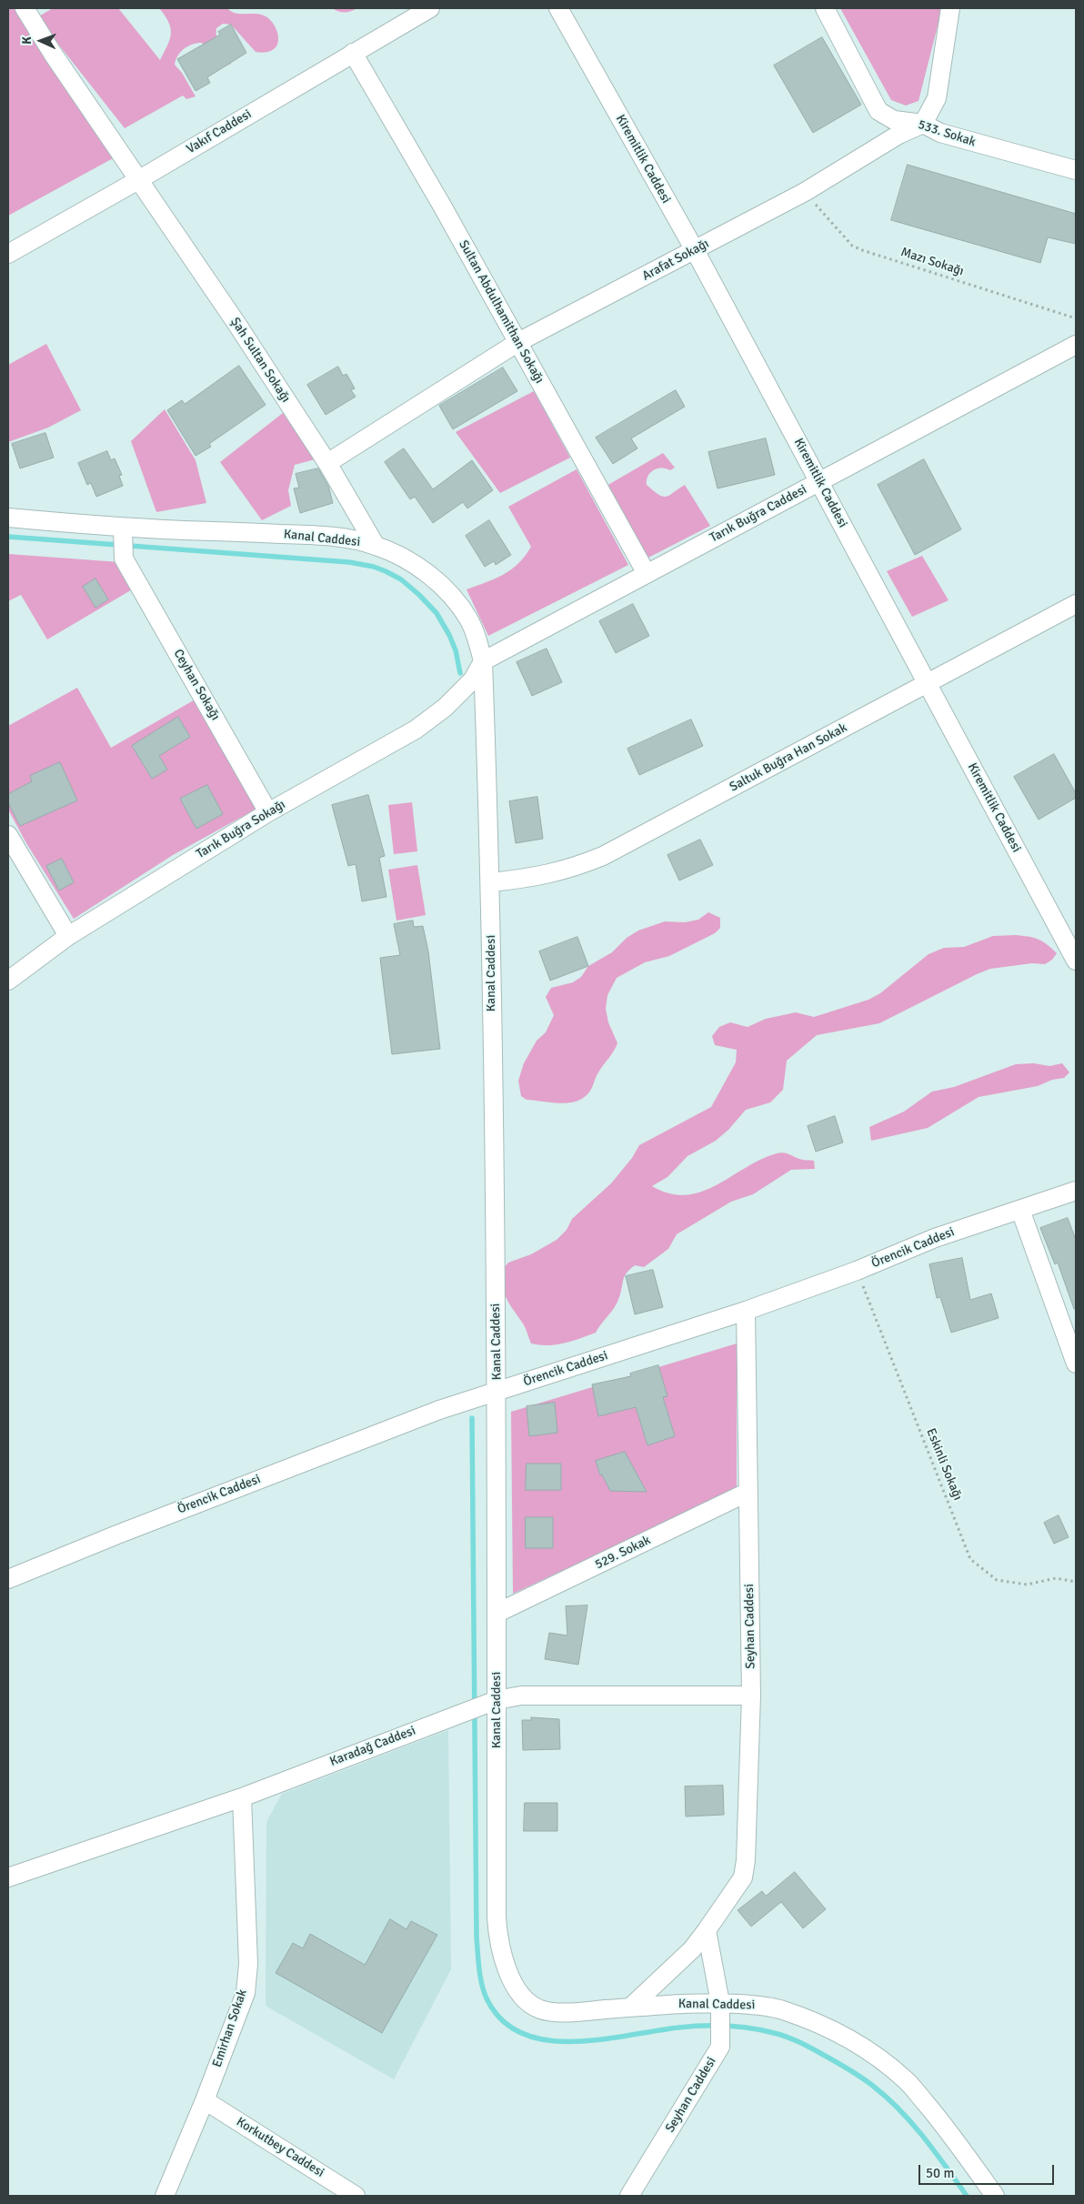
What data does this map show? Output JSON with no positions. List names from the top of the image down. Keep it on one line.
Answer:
{"streets":{"street":["Vakıf Caddesi","533. Sokak","Kiremitlik Caddesi","Arafat Sokağı","Sultan Abdulhamithan Sokağı","Şah Sultan Sokağı","Tarık Buğra Caddesi","Kanal Caddesi","Ceyhan Sokağı","Saltuk Buğra Han Sokak","Tarık Buğra Sokağı","Örencik Caddesi","529. Sokak","Seyhan Caddesi","Karadağ Caddesi","Emirhan Sokak","Korkutbey Caddesi"],"path":["Mazı Sokağı","Eskinli Sokağı"]},"crossings":[["Vakıf Caddesi","Sultan Abdulhamithan Sokağı"],["Vakıf Caddesi","Şah Sultan Sokağı"],["533. Sokak","Arafat Sokağı"],["Kiremitlik Caddesi","Arafat Sokağı"],["Kiremitlik Caddesi","Tarık Buğra Caddesi"],["Kiremitlik Caddesi","Saltuk Buğra Han Sokak"],["Arafat Sokağı","Mazı Sokağı"],["Arafat Sokağı","Sultan Abdulhamithan Sokağı"],["Arafat Sokağı","Şah Sultan Sokağı"],["Sultan Abdulhamithan Sokağı","Tarık Buğra Caddesi"],["Şah Sultan Sokağı","Kanal Caddesi"],["Tarık Buğra Caddesi","Kanal Caddesi"],["Tarık Buğra Caddesi","Tarık Buğra Sokağı"],["Kanal Caddesi","Ceyhan Sokağı"],["Kanal Caddesi","Saltuk Buğra Han Sokak"],["Kanal Caddesi","Tarık Buğra Sokağı"],["Kanal Caddesi","Örencik Caddesi"],["Kanal Caddesi","529. Sokak"],["Kanal Caddesi","Seyhan Caddesi"],["Kanal Caddesi","Karadağ Caddesi"],["Ceyhan Sokağı","Tarık Buğra Sokağı"],["Örencik Caddesi","Eskinli Sokağı"],["Örencik Caddesi","Seyhan Caddesi"],["529. Sokak","Seyhan Caddesi"],["Seyhan Caddesi","Karadağ Caddesi"],["Karadağ Caddesi","Emirhan Sokak"],["Emirhan Sokak","Korkutbey Caddesi"]],"scale_bar":"50 m","north":"left"}
